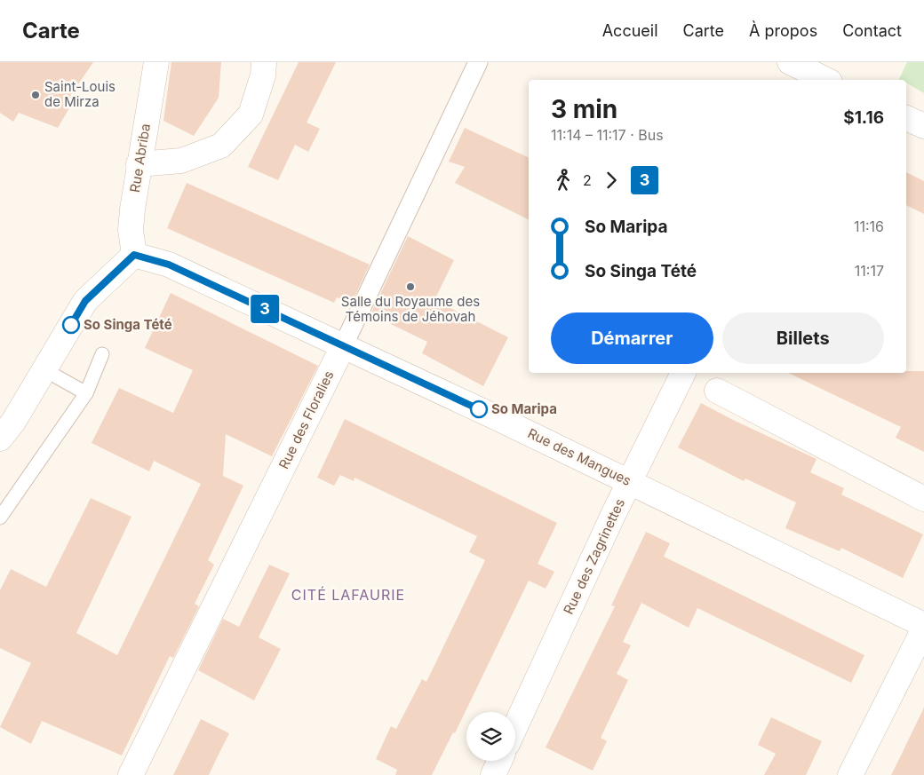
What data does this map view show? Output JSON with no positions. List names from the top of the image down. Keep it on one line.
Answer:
{"streets":{"street":["Rue Abriba","Rue des Floralies","Rue des Mangues","Rue des Zagrinettes"]},"crossings":[["Rue Abriba","Rue des Mangues"],["Rue des Floralies","Rue des Mangues"],["Rue des Mangues","Rue des Zagrinettes"]],"districts":["CITÉ LAFAURIE"],"places":["Saint-Louis de Mirza","Salle du Royaume des Témoins de Jéhovah","So Singa Tété","So Maripa"],"lines":["bus line 3"],"page":{"header":"Carte","nav":["Accueil","Carte","À propos","Contact"],"on_map":"3","heading":["3 min","11:14 – 11:17 · Bus","$1.16"],"legs":["2","3"],"list":[{"name":"So Maripa","value":"11:16"},{"name":"So Singa Tété","value":"11:17"}],"buttons":["Démarrer","Billets"]}}
